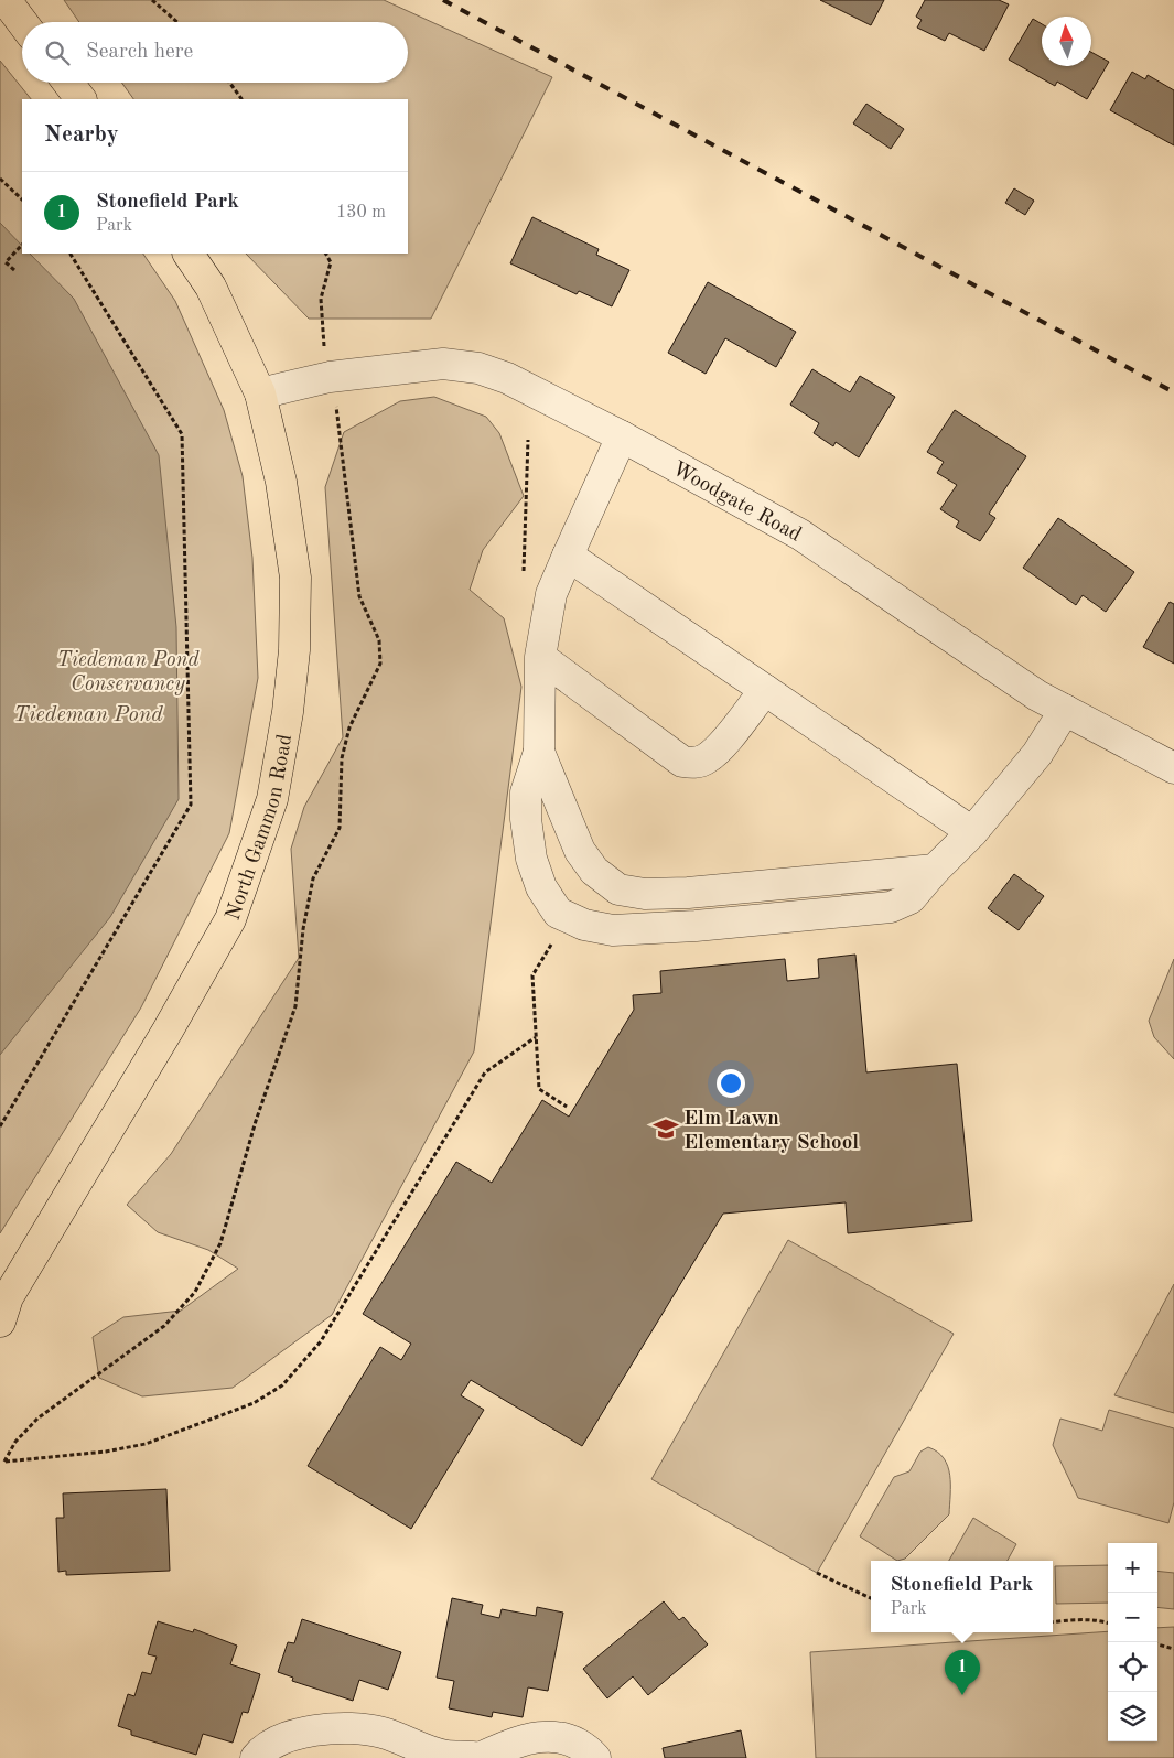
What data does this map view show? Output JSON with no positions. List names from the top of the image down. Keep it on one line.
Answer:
{"streets":{"main road":["North Gammon Road"],"street":["Woodgate Road"]},"crossings":[["Woodgate Road","North Gammon Road"]],"water":["Tiedeman Pond"],"parks":["Tiedeman Pond Conservancy"],"places":{"school or university":["Elm Lawn Elementary School"]},"north":"top","page":{"search":"Search here","heading":"Nearby","list":[{"mark":"1","name":"Stonefield Park","note":"Park","value":"130 m"}],"map_buttons":["+","−"],"popup":["Stonefield Park","Park"],"pins":"1"}}
